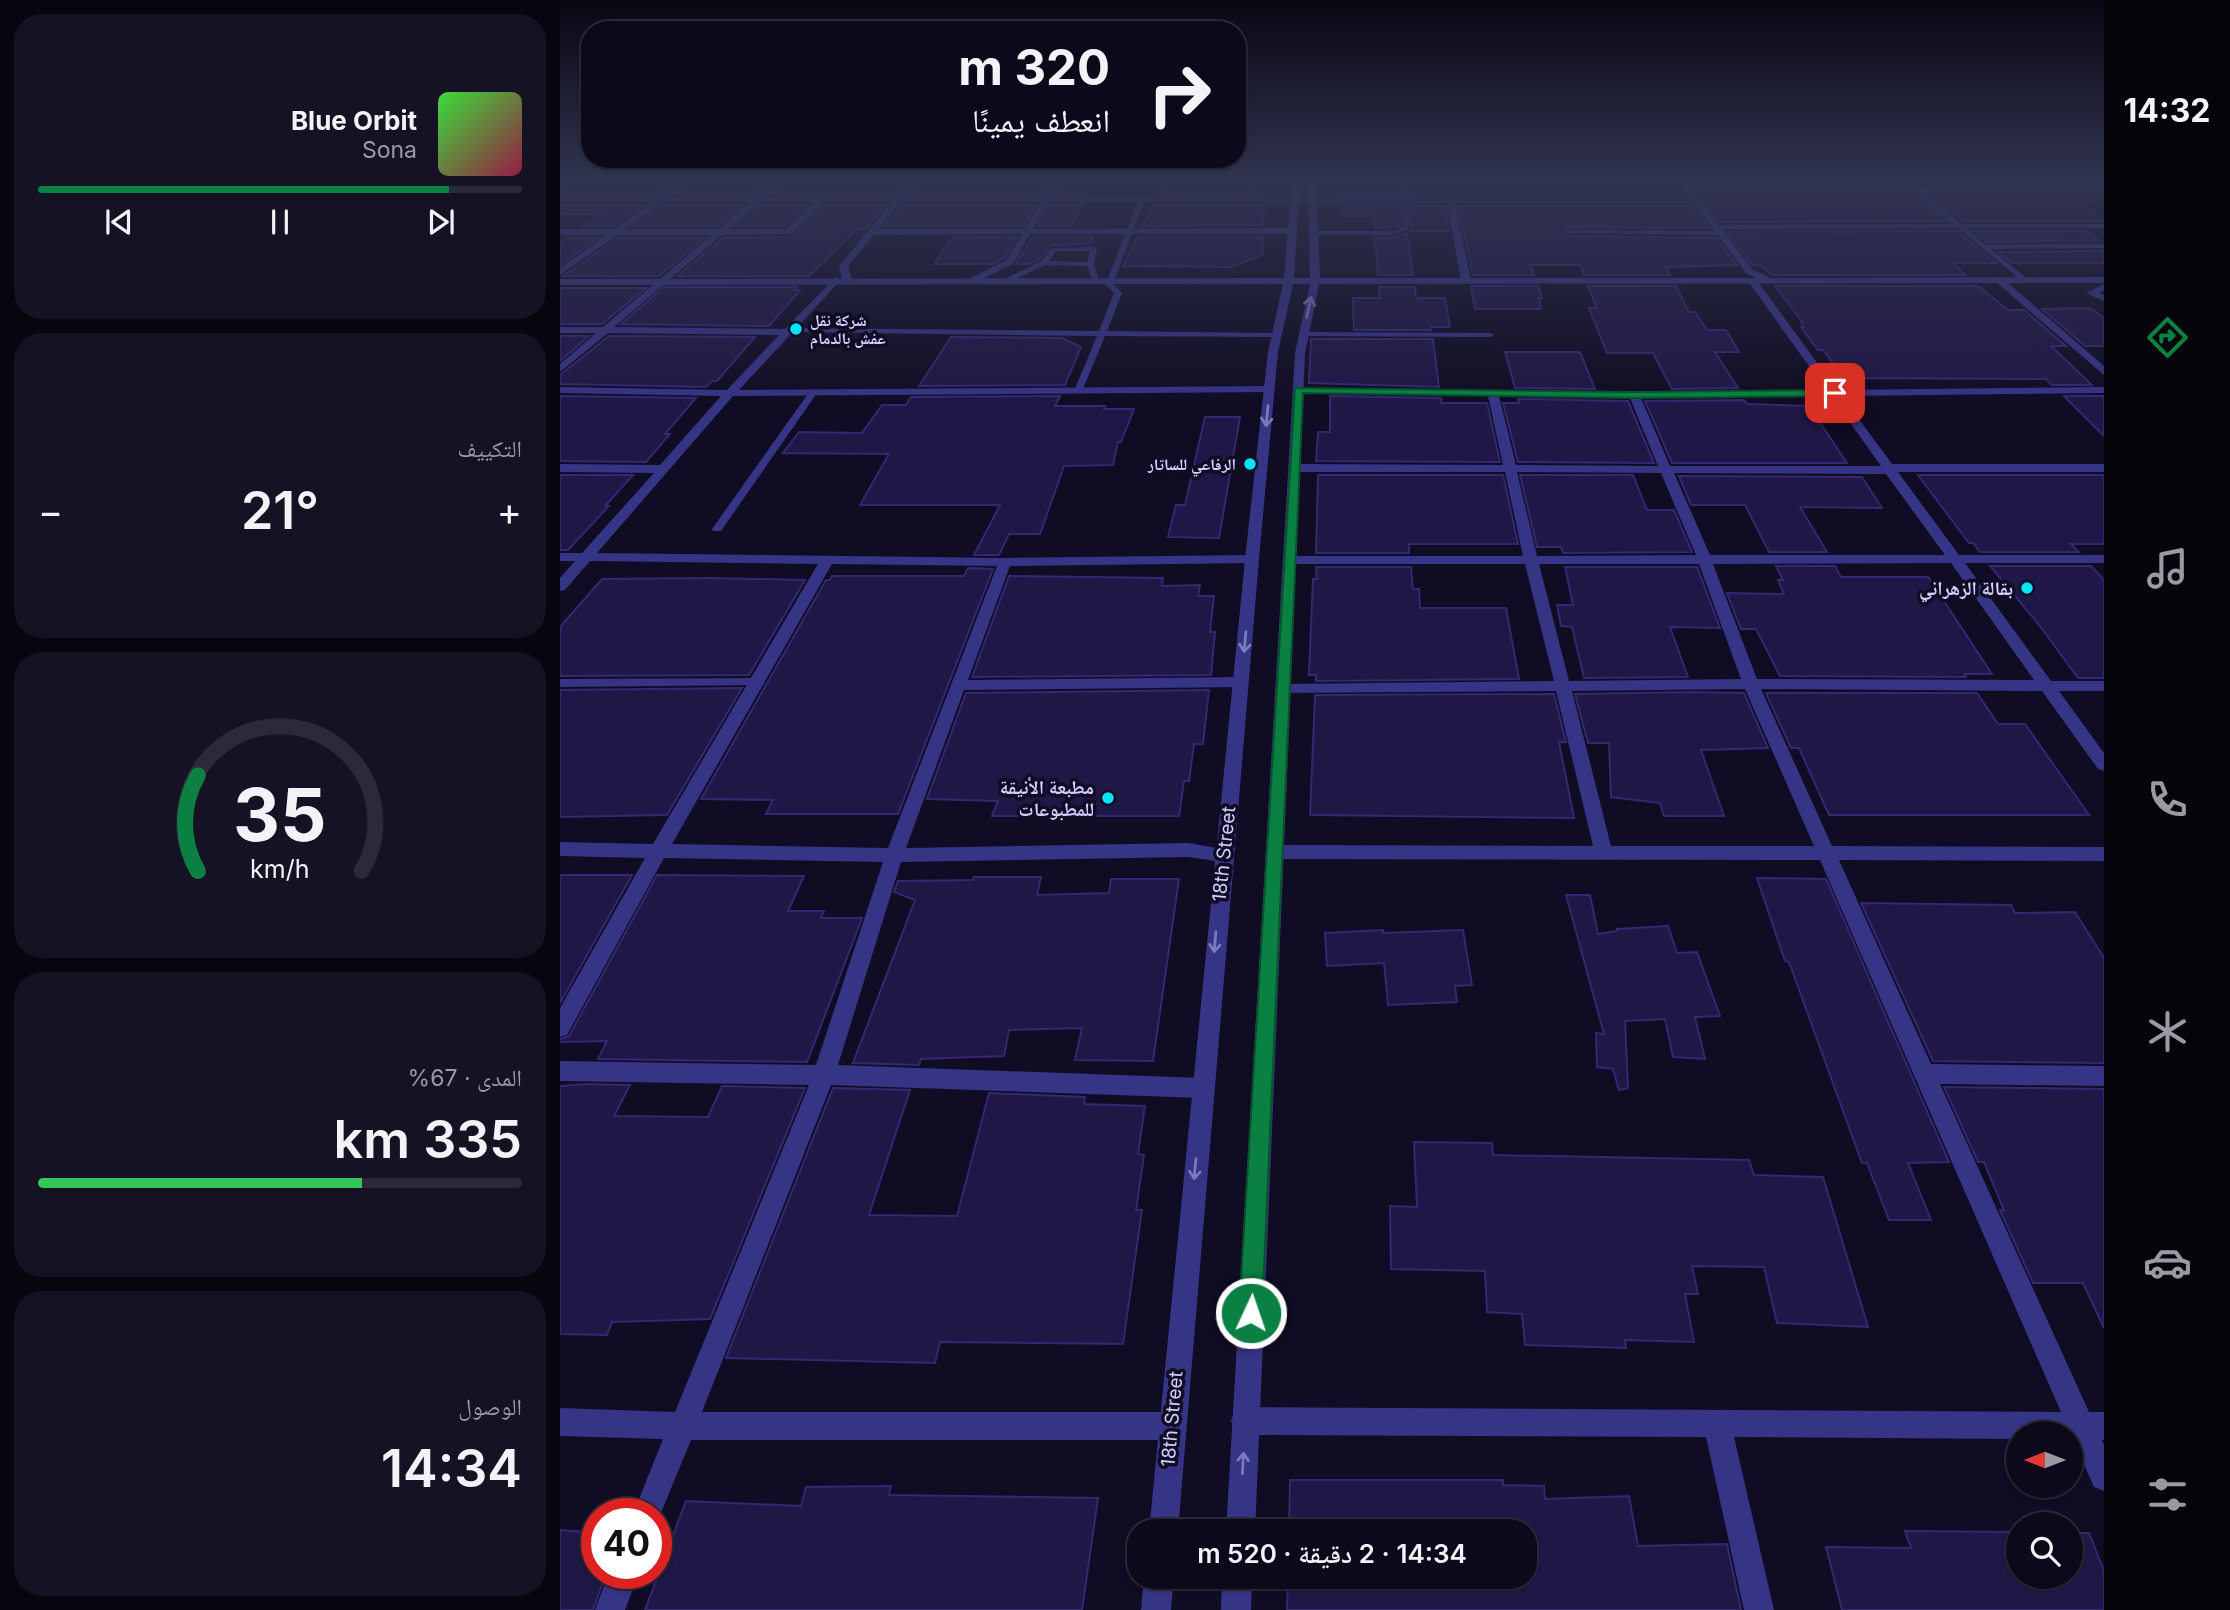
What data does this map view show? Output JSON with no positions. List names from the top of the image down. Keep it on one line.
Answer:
{"streets":{"street":["18th Street"]},"places":["شركة نقل عفش بالدمام","الرفاعي للساتار","بقالة الزهراني","مطبعة الأنيقة للمطبوعات"],"north":"left","page":{"tabs":"14:32","turn":["320 m","انعطف يمينًا"],"song":["Blue Orbit","Sona"],"tile":["التكييف",["المدى · 67%","335 km"],["الوصول","14:34"]],"heat":["−","21°","+"],"limit":"40","trip":"14:34 · 2 دقيقة · 520 m","gauge":["35","km/h"]}}
